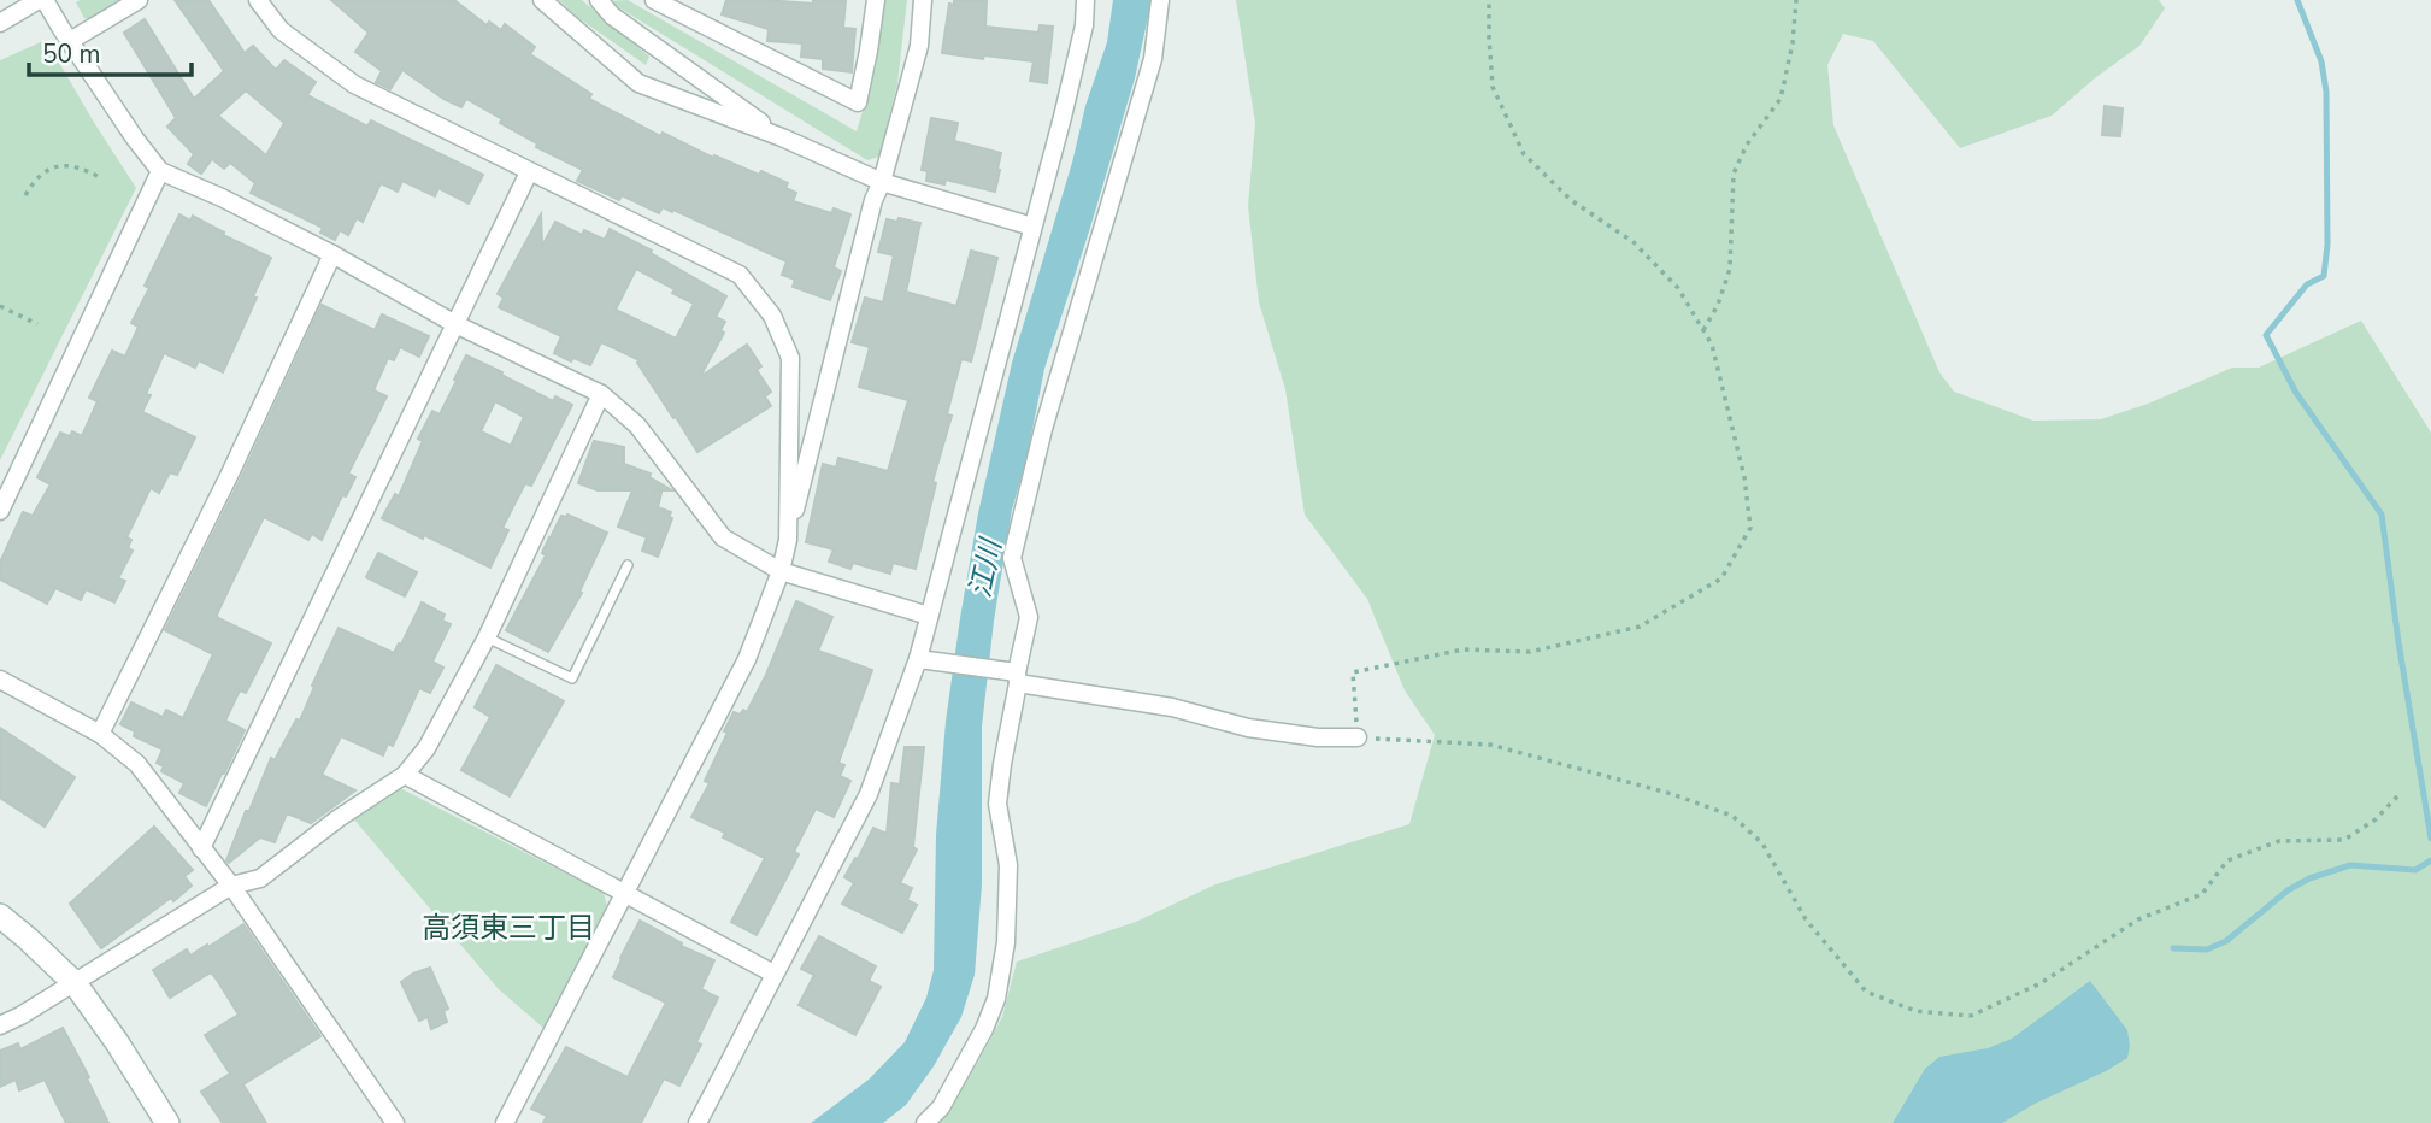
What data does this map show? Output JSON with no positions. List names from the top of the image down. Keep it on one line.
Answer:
{"districts":["高須東三丁目"],"water":["江川"],"scale_bar":"50 m"}
